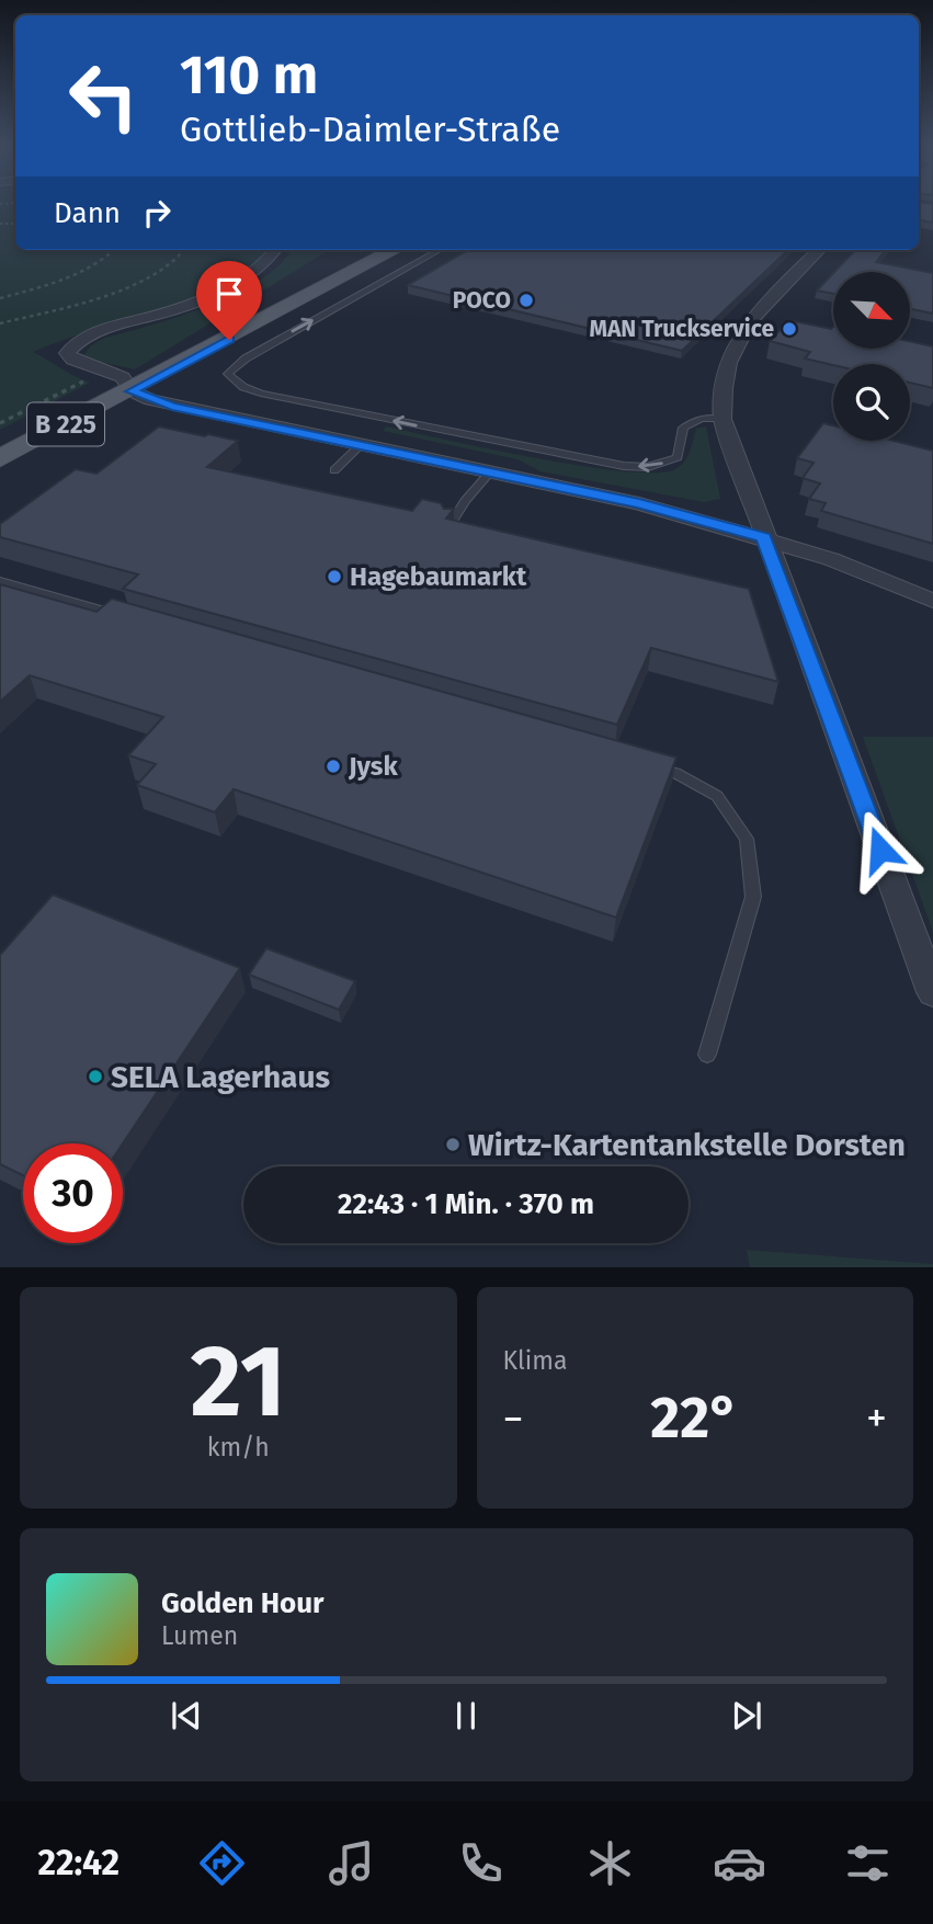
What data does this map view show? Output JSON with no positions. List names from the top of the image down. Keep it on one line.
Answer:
{"streets":{"main road":["B 225"]},"places":["POCO","MAN Truckservice","Hagebaumarkt","Jysk","SELA Lagerhaus","Wirtz-Kartentankstelle Dorsten"],"north":"bottom right","page":{"turn":["110 m","Gottlieb-Daimler-Straße"],"then":"Dann","limit":"30","trip":"22:43 · 1 Min. · 370 m","tile":[["21","km/h"],"Klima"],"heat":["−","22°","+"],"song":["Golden Hour","Lumen"],"tabs":"22:42"}}
